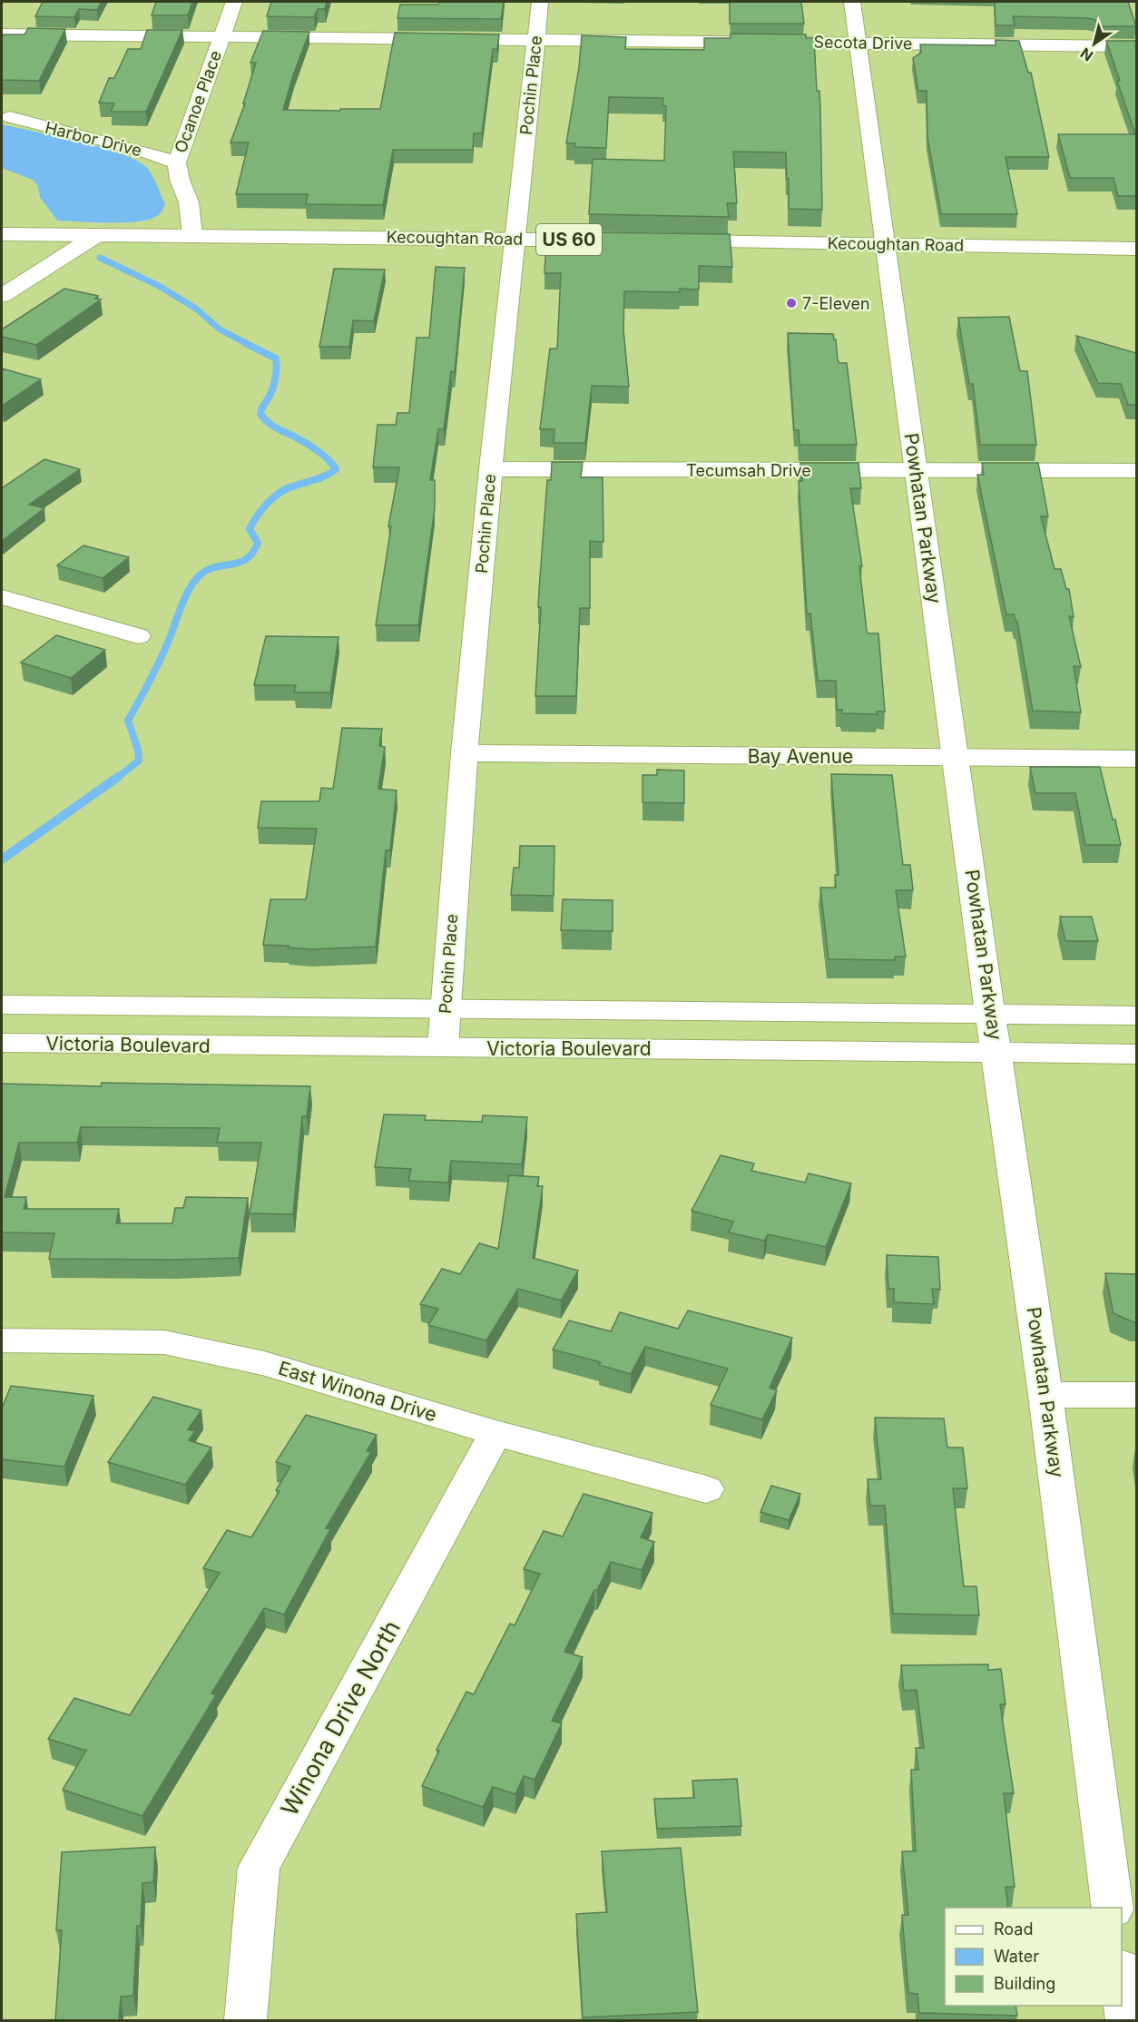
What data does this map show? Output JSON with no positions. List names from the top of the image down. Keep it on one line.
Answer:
{"streets":{"street":["Secota Drive","Pochin Place","Ocanoe Place","Harbor Drive","Kecoughtan Road","US 60","Tecumsah Drive","Powhatan Parkway","Bay Avenue","Victoria Boulevard","East Winona Drive","Winona Drive North"]},"crossings":[["Secota Drive","Pochin Place"],["Secota Drive","Ocanoe Place"],["Secota Drive","Powhatan Parkway"],["Pochin Place","Kecoughtan Road"],["Pochin Place","Tecumsah Drive"],["Pochin Place","Bay Avenue"],["Pochin Place","Victoria Boulevard"],["Ocanoe Place","Harbor Drive"],["Ocanoe Place","Kecoughtan Road"],["Kecoughtan Road","Powhatan Parkway"],["Tecumsah Drive","Powhatan Parkway"],["Powhatan Parkway","Bay Avenue"],["Powhatan Parkway","Victoria Boulevard"],["East Winona Drive","Winona Drive North"]],"places":["7-Eleven"],"legend":["Road","Water","Building"],"north":"bottom left"}
